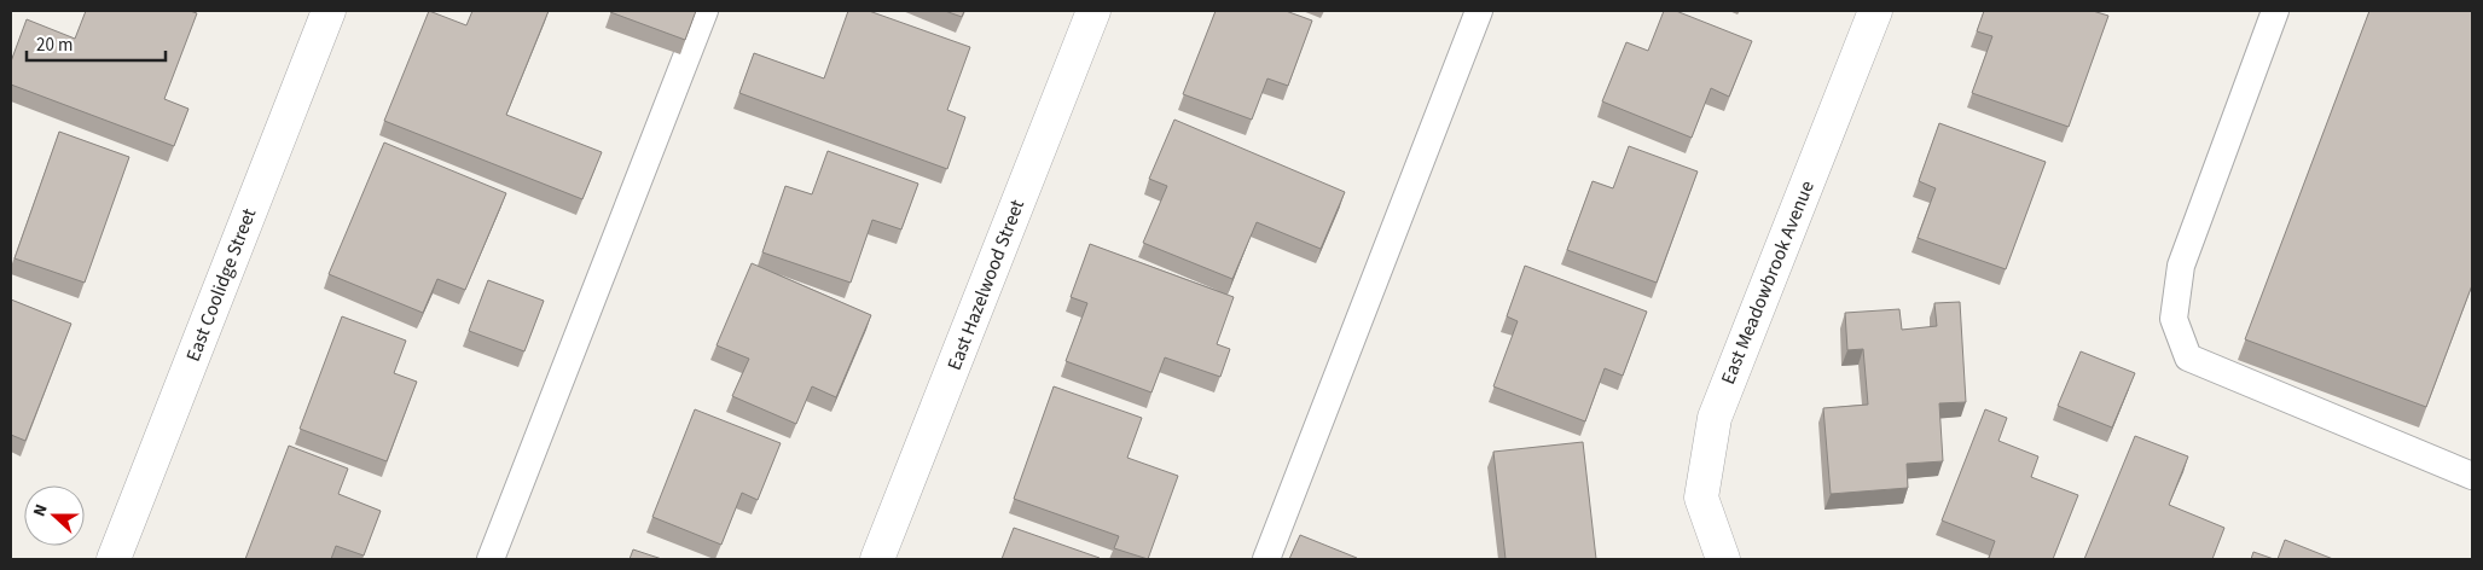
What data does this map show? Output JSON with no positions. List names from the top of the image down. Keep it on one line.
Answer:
{"streets":{"street":["East Meadowbrook Avenue","East Coolidge Street","East Hazelwood Street"]},"scale_bar":"20 m","north":"left"}
